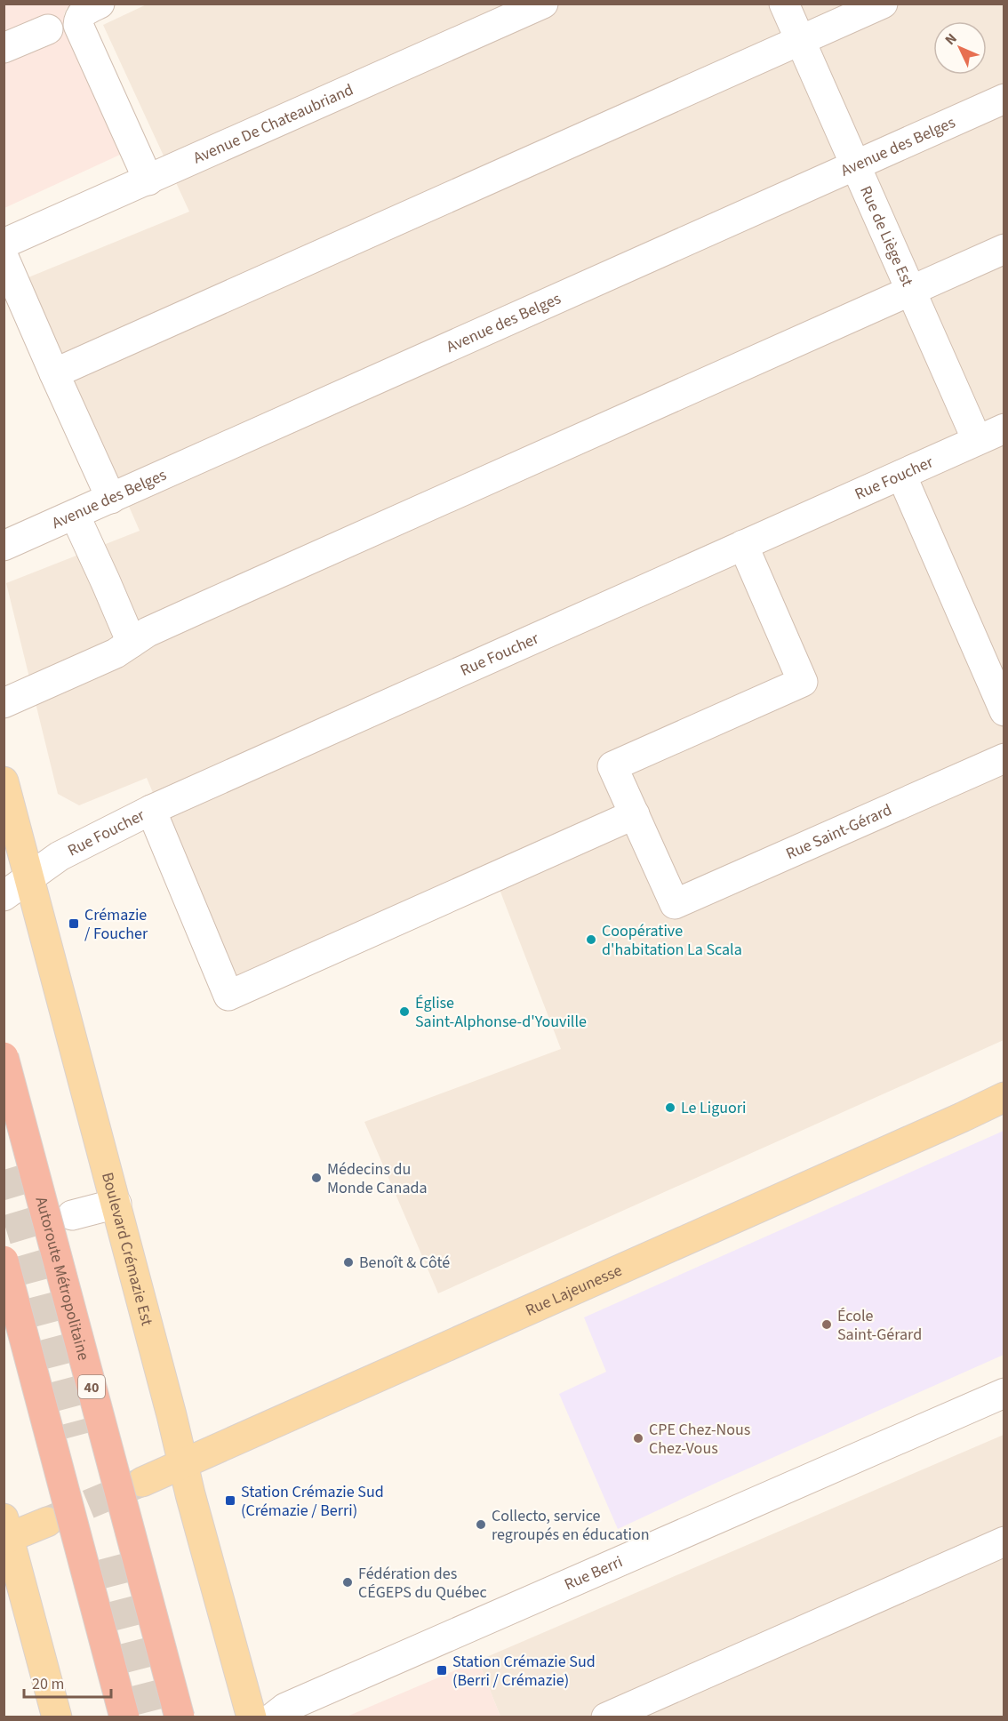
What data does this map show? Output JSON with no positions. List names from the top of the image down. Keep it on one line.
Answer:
{"streets":{"highway":["Autoroute Métropolitaine","40"],"main road":["Boulevard Crémazie Est","Rue Lajeunesse"],"street":["Avenue De Chateaubriand","Avenue des Belges","Rue de Liège Est","Rue Foucher","Rue Saint-Gérard","Rue Berri"]},"crossings":[["Avenue des Belges","Rue de Liège Est"],["Rue de Liège Est","Rue Foucher"],["Rue Foucher","Boulevard Crémazie Est"],["Boulevard Crémazie Est","Rue Lajeunesse"]],"places":{"transit":["Crémazie / Foucher","Station Crémazie Sud (Crémazie / Berri)","Station Crémazie Sud (Berri / Crémazie)"],"other":["Coopérative d'habitation La Scala","Église Saint-Alphonse-d'Youville","Le Liguori","Médecins du Monde Canada","Benoît & Côté","École Saint-Gérard","CPE Chez-Nous Chez-Vous","Collecto, service regroupés en éducation","Fédération des CÉGEPS du Québec"]},"scale_bar":"20 m","north":"top left"}
